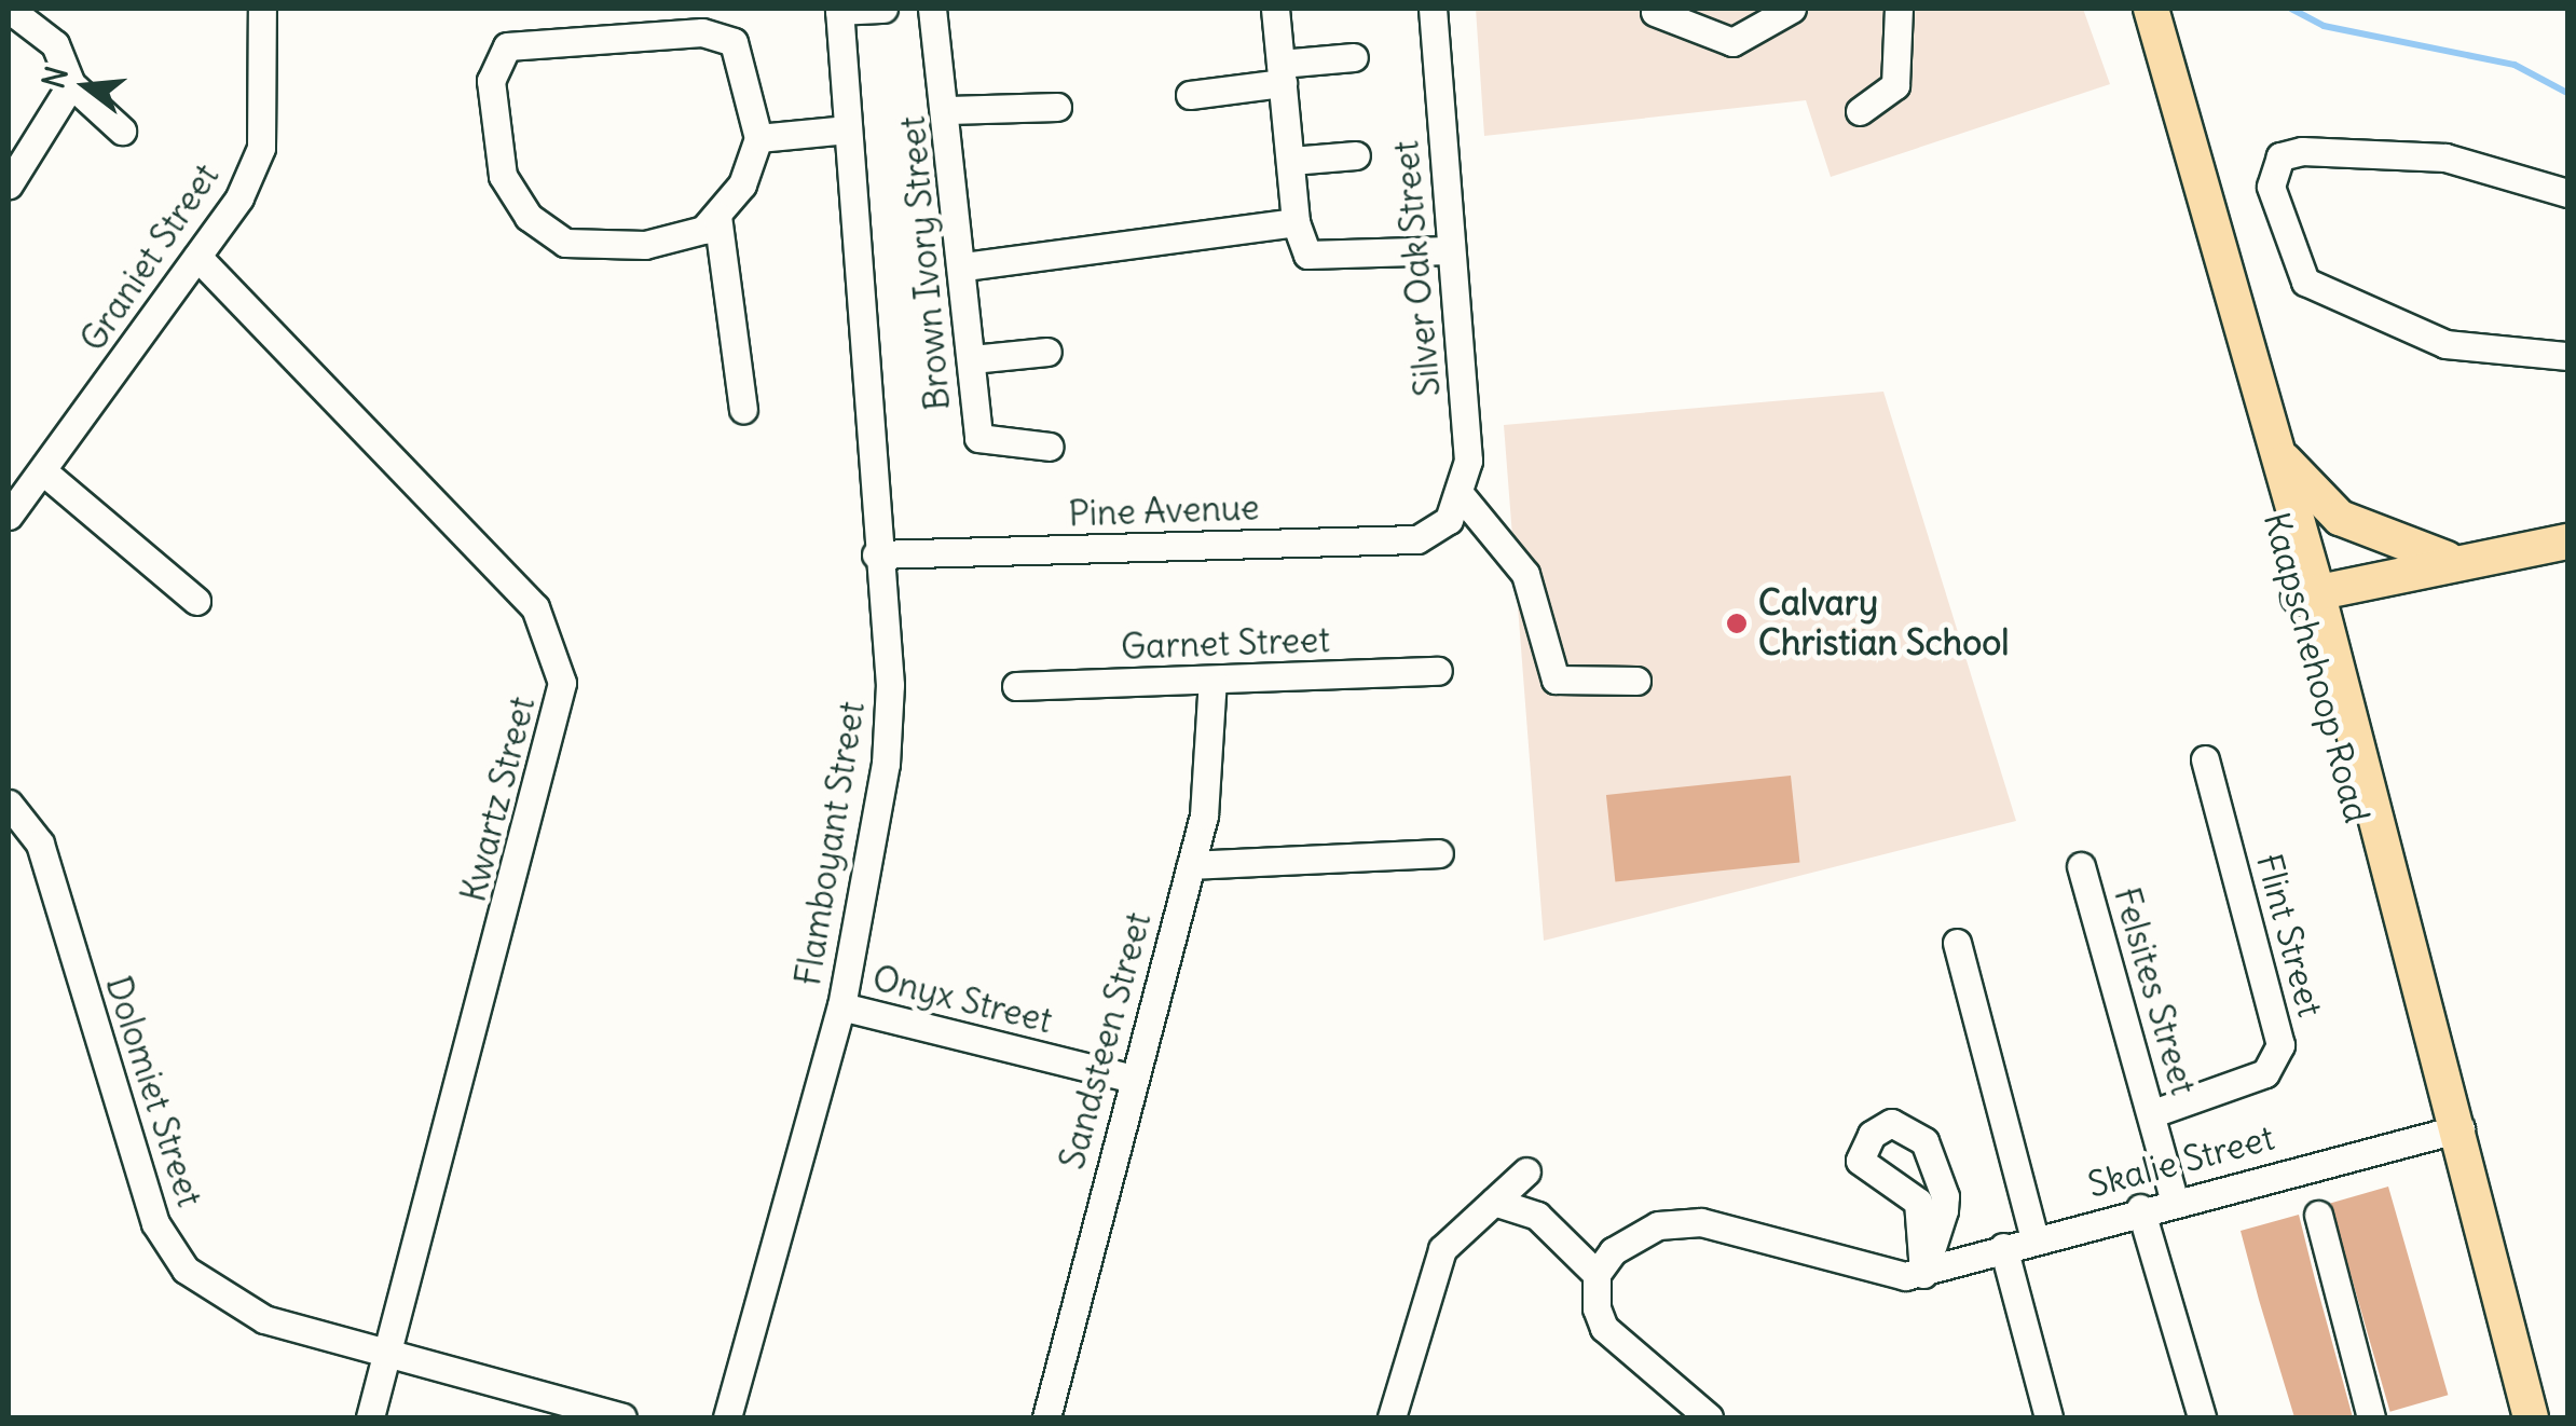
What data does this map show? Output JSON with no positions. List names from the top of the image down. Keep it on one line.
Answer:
{"streets":{"main road":["Kaapschehoop Road"],"street":["Graniet Street","Brown Ivory Street","Silver Oak Street","Pine Avenue","Garnet Street","Kwartz Street","Flamboyant Street","Flint Street","Felsites Street","Onyx Street","Sandsteen Street","Dolomiet Street","Skalie Street"]},"crossings":[["Graniet Street","Kwartz Street"],["Silver Oak Street","Pine Avenue"],["Pine Avenue","Flamboyant Street"],["Garnet Street","Sandsteen Street"],["Kaapschehoop Road","Skalie Street"],["Kwartz Street","Dolomiet Street"],["Flamboyant Street","Onyx Street"],["Flint Street","Felsites Street"],["Felsites Street","Skalie Street"],["Onyx Street","Sandsteen Street"]],"places":["Calvary Christian School"],"north":"left"}
